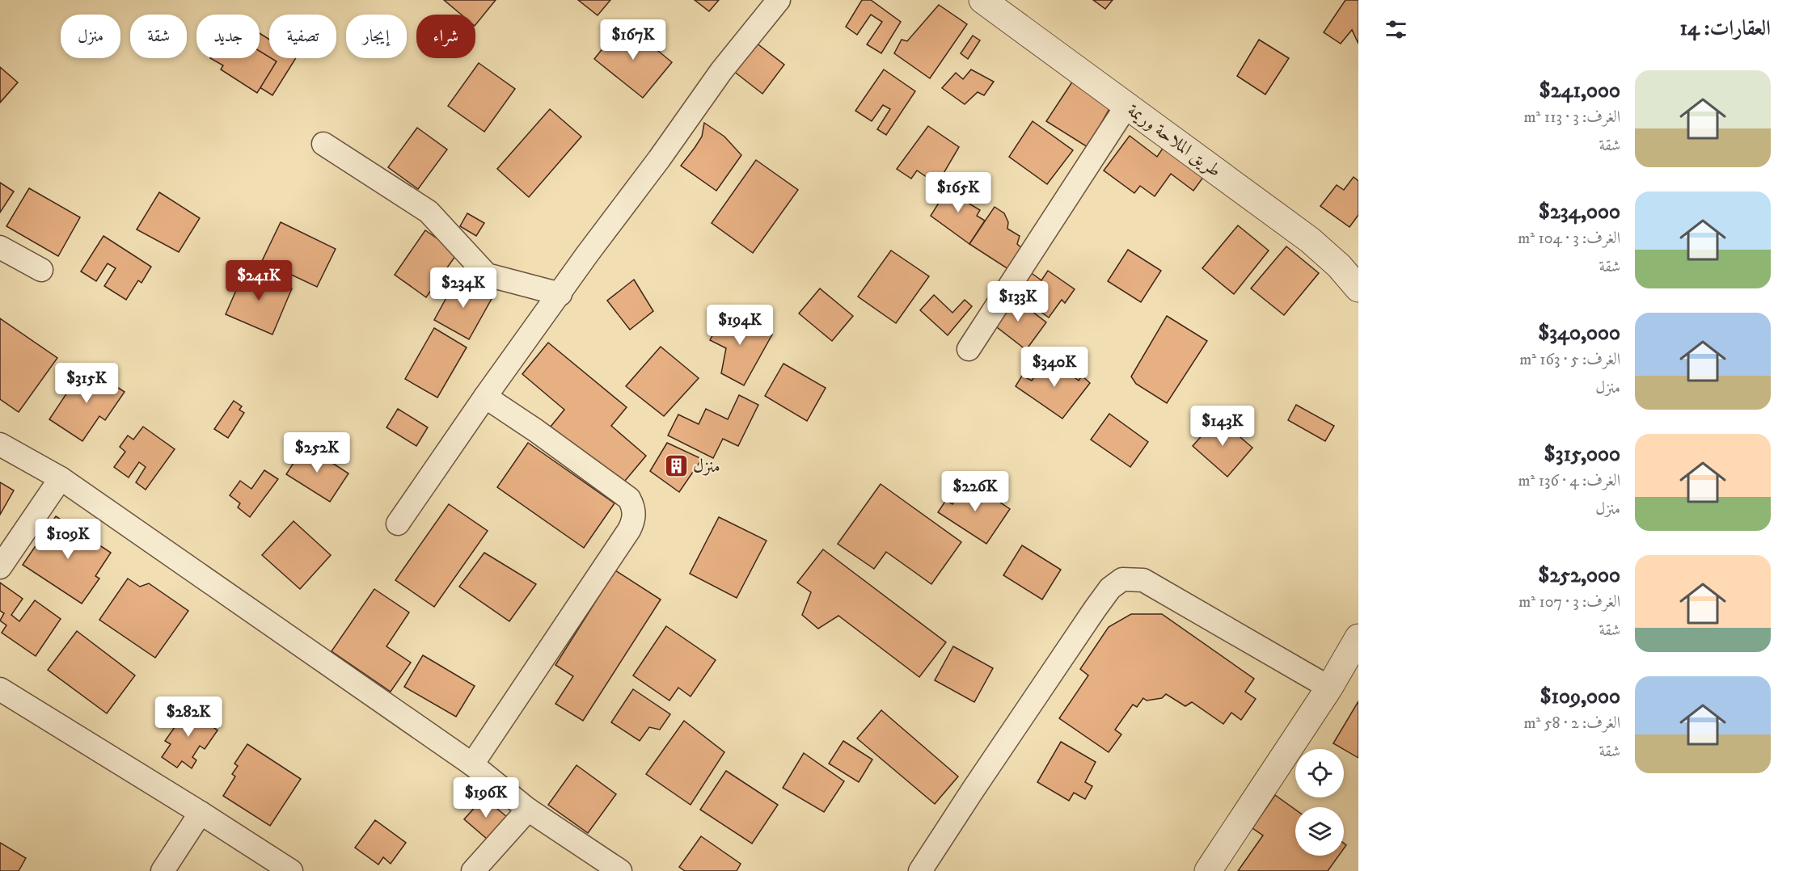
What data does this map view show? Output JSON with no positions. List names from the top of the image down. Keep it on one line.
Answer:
{"streets":{"street":["طريق الملاحة وريمة"]},"places":{"building":["منزل"]},"page":{"heading":"العقارات: 14","chip":["شراء","إيجار","تصفية","جديد","شقة","منزل"],"price":["$167K","$165K","$241K","$234K","$133K","$194K","$340K","$315K","$143K","$252K","$226K","$109K","$282K","$196K"],"list":[{"name":"$241,000","note":"الغرف: 3 · 113 m² · شقة"},{"name":"$234,000","note":"الغرف: 3 · 104 m² · شقة"},{"name":"$340,000","note":"الغرف: 5 · 163 m² · منزل"},{"name":"$315,000","note":"الغرف: 4 · 136 m² · منزل"},{"name":"$252,000","note":"الغرف: 3 · 107 m² · شقة"},{"name":"$109,000","note":"الغرف: 2 · 58 m² · شقة"}]}}
